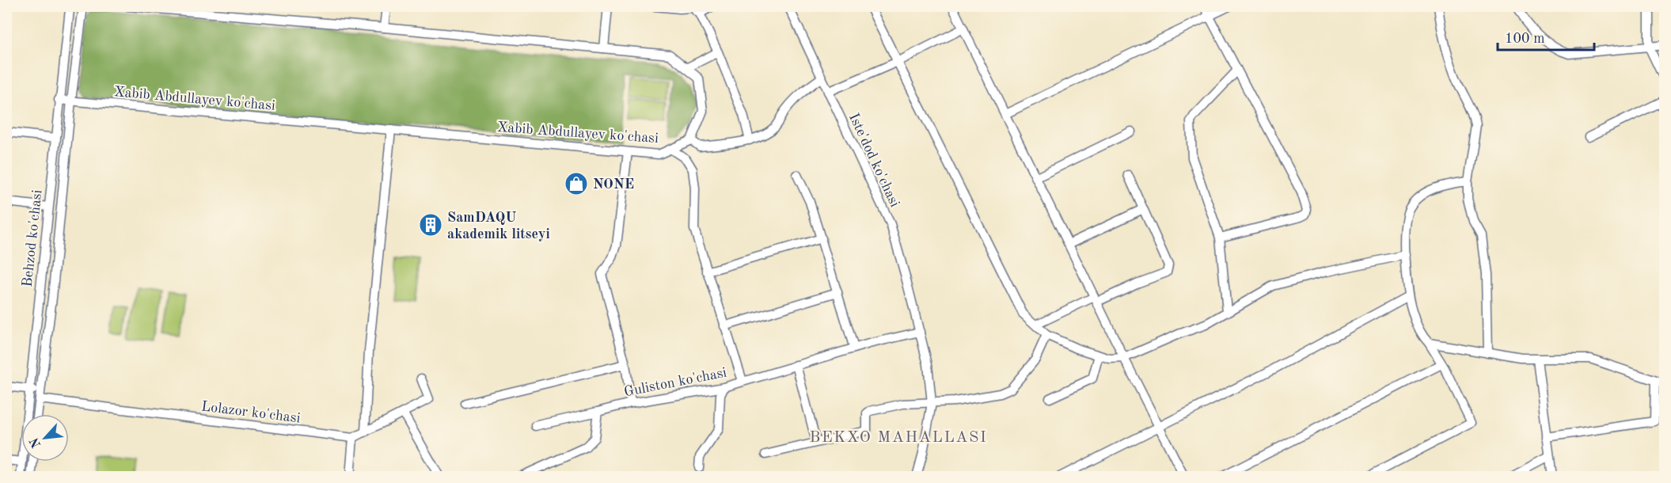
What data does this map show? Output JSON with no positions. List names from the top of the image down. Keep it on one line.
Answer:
{"streets":{"street":["Xabib Abdullayev ko'chasi","Iste'dod ko'chasi","Behzod ko'chasi","Guliston ko'chasi","Lolazor ko'chasi"]},"crossings":[["Xabib Abdullayev ko'chasi","Behzod ko'chasi"],["Iste'dod ko'chasi","Guliston ko'chasi"],["Behzod ko'chasi","Lolazor ko'chasi"]],"districts":["BEKXO MAHALLASI"],"places":{"shop":["NONE"],"building":["SamDAQU akademik litseyi"]},"scale_bar":"100 m","north":"bottom left"}
